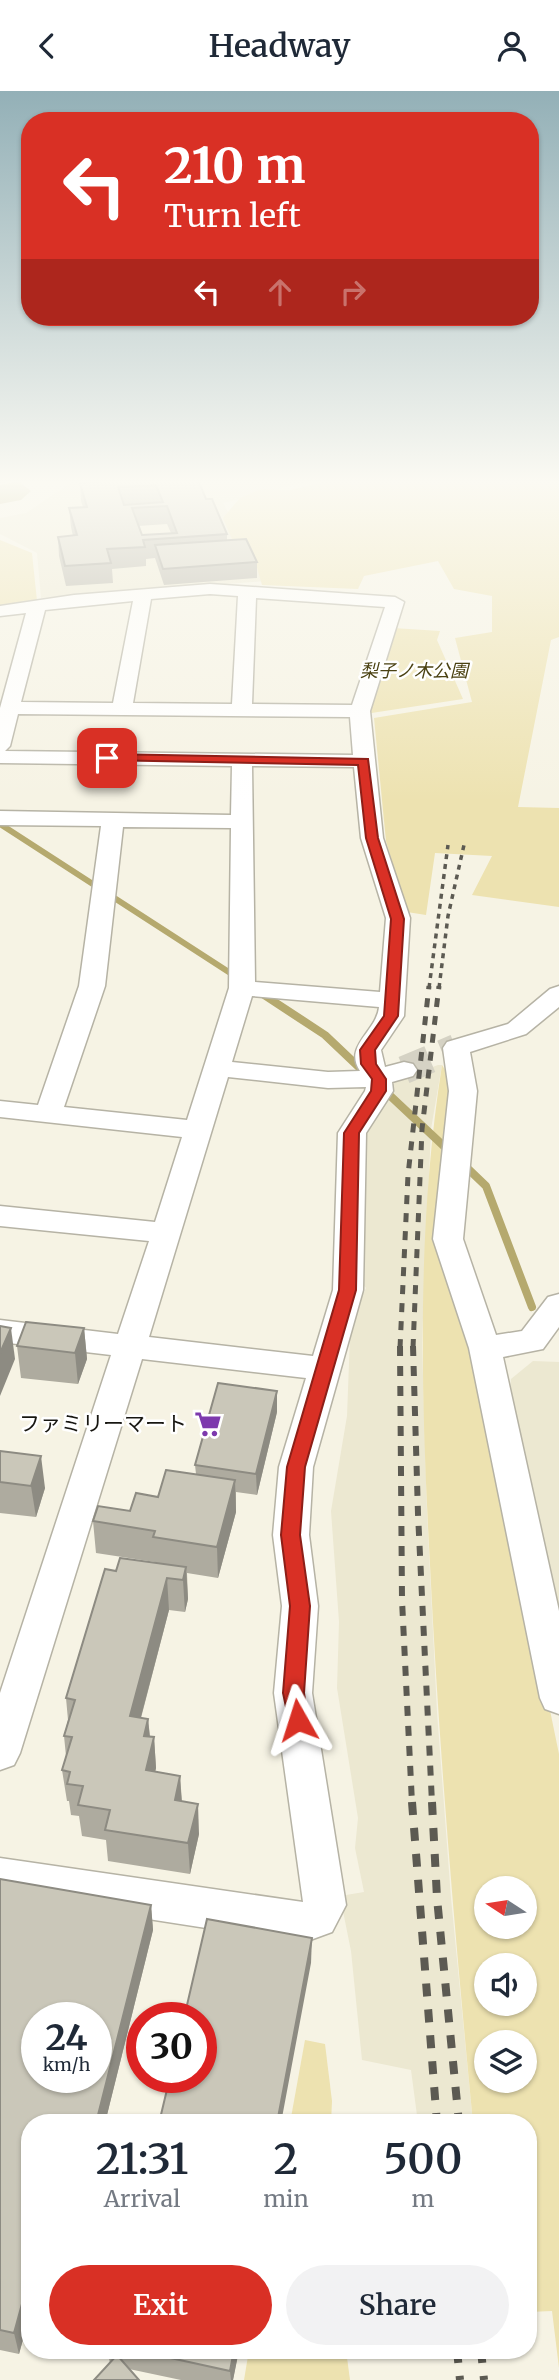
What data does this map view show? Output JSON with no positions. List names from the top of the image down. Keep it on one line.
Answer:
{"parks":["梨子ノ木公園"],"places":{"supermarket":["ファミリーマート"]},"north":"left","page":{"header":"Headway","turn":["210 m","Turn left"],"speed":"24 km/h","limit":"30","eta":["21:31","Arrival","2","min","500","m"],"buttons":["Exit","Share"]}}
